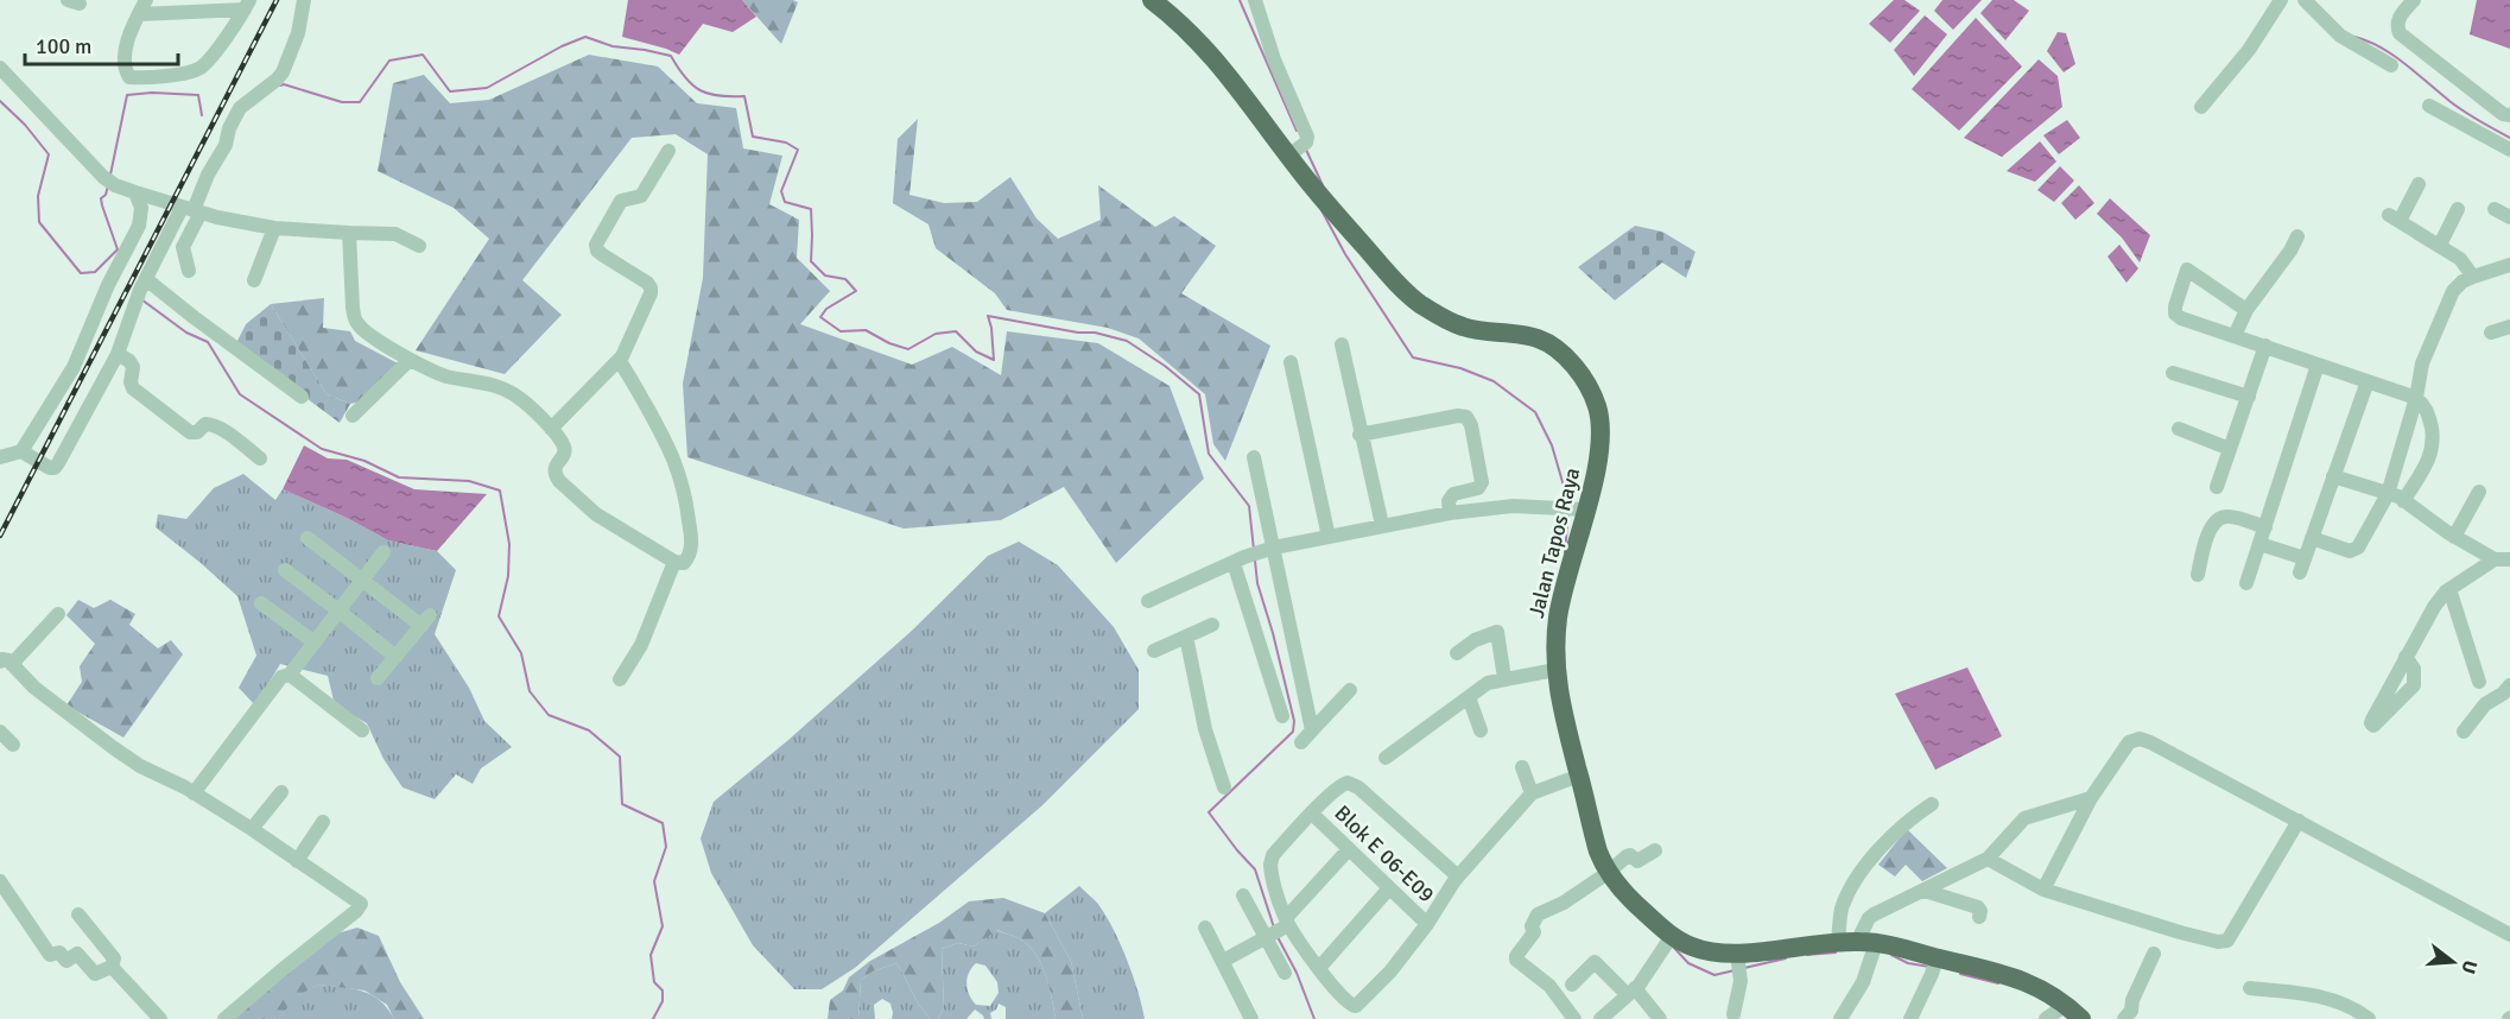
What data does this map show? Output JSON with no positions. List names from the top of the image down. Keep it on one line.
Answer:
{"streets":{"main road":["Jalan Tapos Raya"],"street":["Blok E 06-E09"]},"scale_bar":"100 m","north":"right"}
